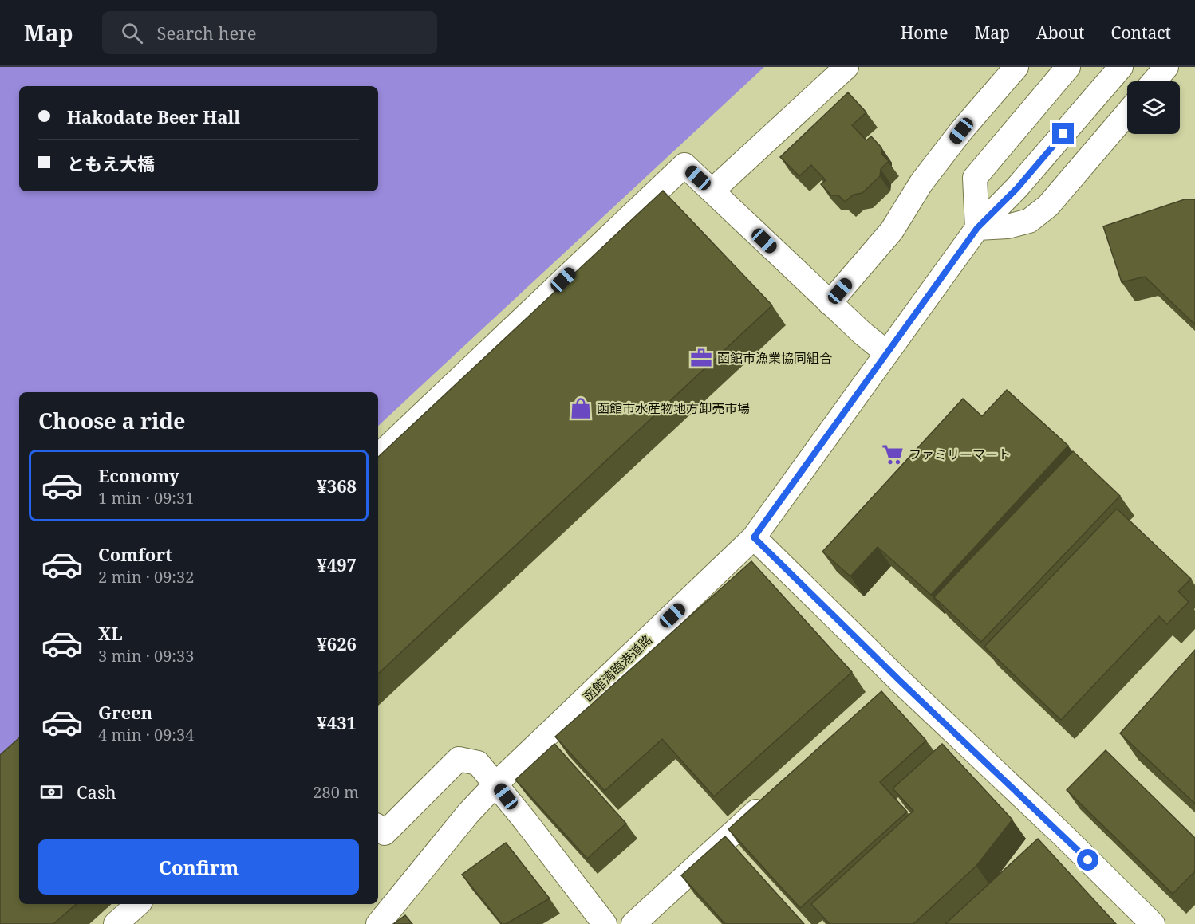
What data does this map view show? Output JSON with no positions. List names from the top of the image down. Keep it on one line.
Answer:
{"streets":{"street":["函館湾臨港道路"]},"places":{"office":["函館市漁業協同組合"],"shop":["函館市水産物地方卸売市場"],"supermarket":["ファミリーマート"]},"page":{"header":"Map","search":"Search here","nav":["Home","Map","About","Contact"],"banner":["Hakodate Beer Hall","ともえ大橋"],"heading":"Choose a ride","list":[{"name":"Economy","note":"1 min · 09:31","value":"¥368"},{"name":"Comfort","note":"2 min · 09:32","value":"¥497"},{"name":"XL","note":"3 min · 09:33","value":"¥626"},{"name":"Green","note":"4 min · 09:34","value":"¥431"}],"pay":["Cash","280 m"],"buttons":"Confirm"}}
